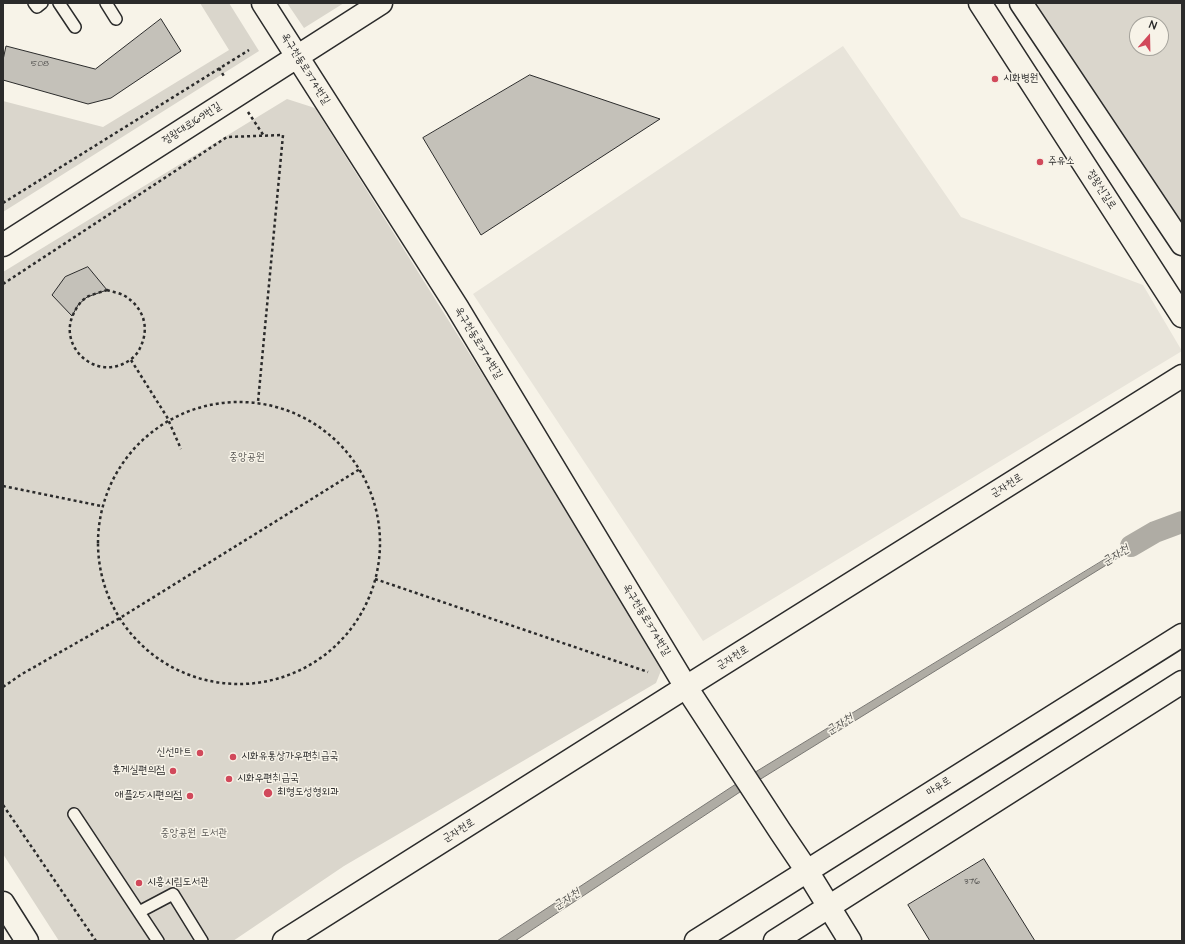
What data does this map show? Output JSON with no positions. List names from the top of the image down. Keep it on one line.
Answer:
{"streets":{"street":["옥구천동로374번길","정왕대로169번길","정왕신길로","군자천로","마유로"]},"crossings":[["옥구천동로374번길","정왕대로169번길"],["옥구천동로374번길","군자천로"],["옥구천동로374번길","마유로"]],"water":["군자천"],"parks":["중앙공원","중앙공원 도서관"],"places":["시화병원","주유소","신선마트","시화유통상가우편취급국","휴게실편의점","시화우편취급국","최형도성형외과","애플25시편의점","시흥시립도서관"],"house_numbers":["508","376"],"north":"top"}
